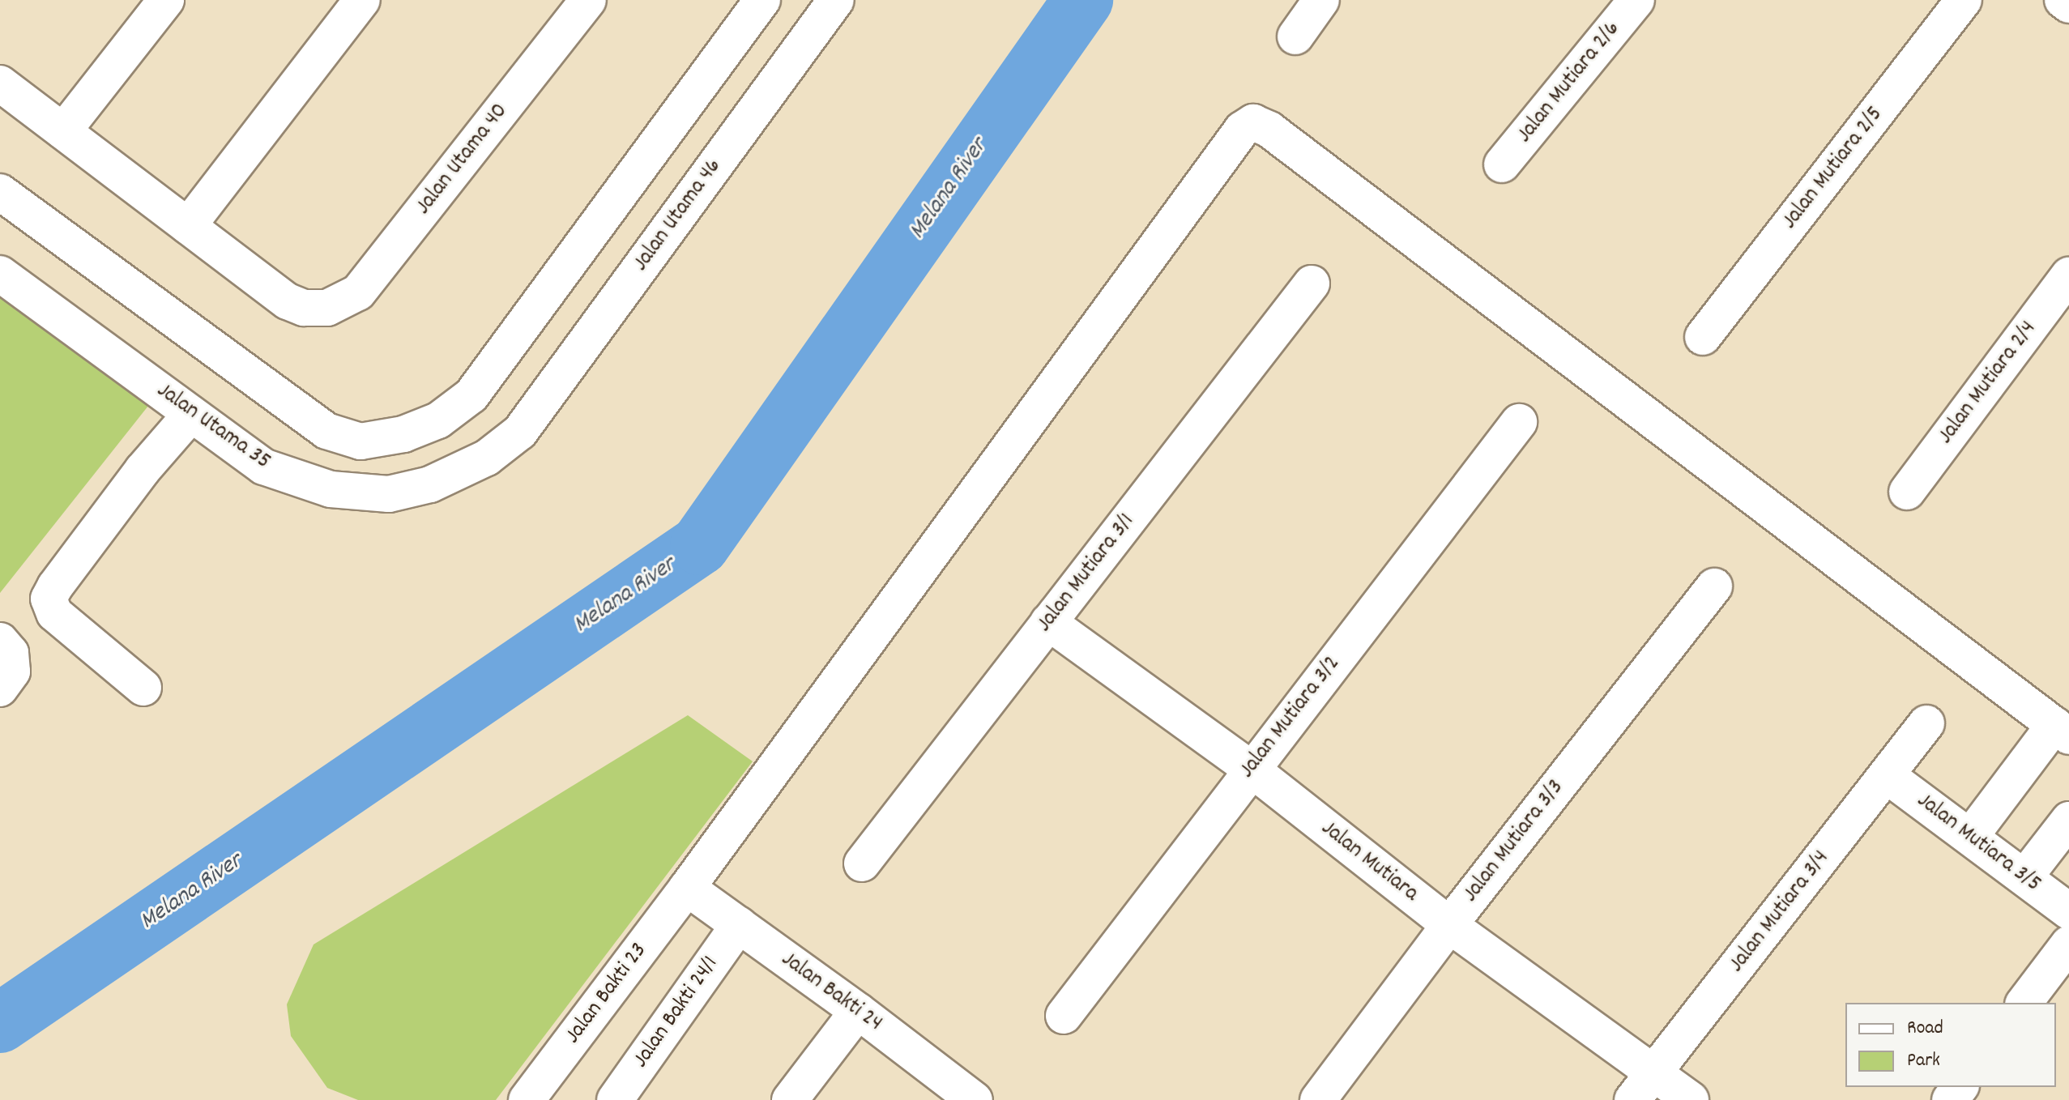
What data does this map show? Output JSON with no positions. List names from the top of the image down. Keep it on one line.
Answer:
{"streets":{"street":["Jalan Mutiara 2/6","Jalan Utama 40","Jalan Mutiara 2/5","Jalan Utama 46","Jalan Mutiara 2/4","Jalan Utama 35","Jalan Mutiara 3/1","Jalan Mutiara 3/2","Jalan Mutiara 3/3","Jalan Mutiara 3/5","Jalan Mutiara","Jalan Mutiara 3/4","Jalan Bakti 24","Jalan Bakti 23","Jalan Bakti 24/1"]},"crossings":[["Jalan Utama 46","Jalan Utama 35"],["Jalan Mutiara 3/1","Jalan Mutiara"],["Jalan Mutiara 3/2","Jalan Mutiara"],["Jalan Mutiara 3/3","Jalan Mutiara"],["Jalan Mutiara 3/5","Jalan Mutiara 3/4"],["Jalan Mutiara","Jalan Mutiara 3/4"],["Jalan Bakti 24","Jalan Bakti 23"],["Jalan Bakti 24","Jalan Bakti 24/1"]],"water":["Melana River"],"legend":["Road","Park"]}
